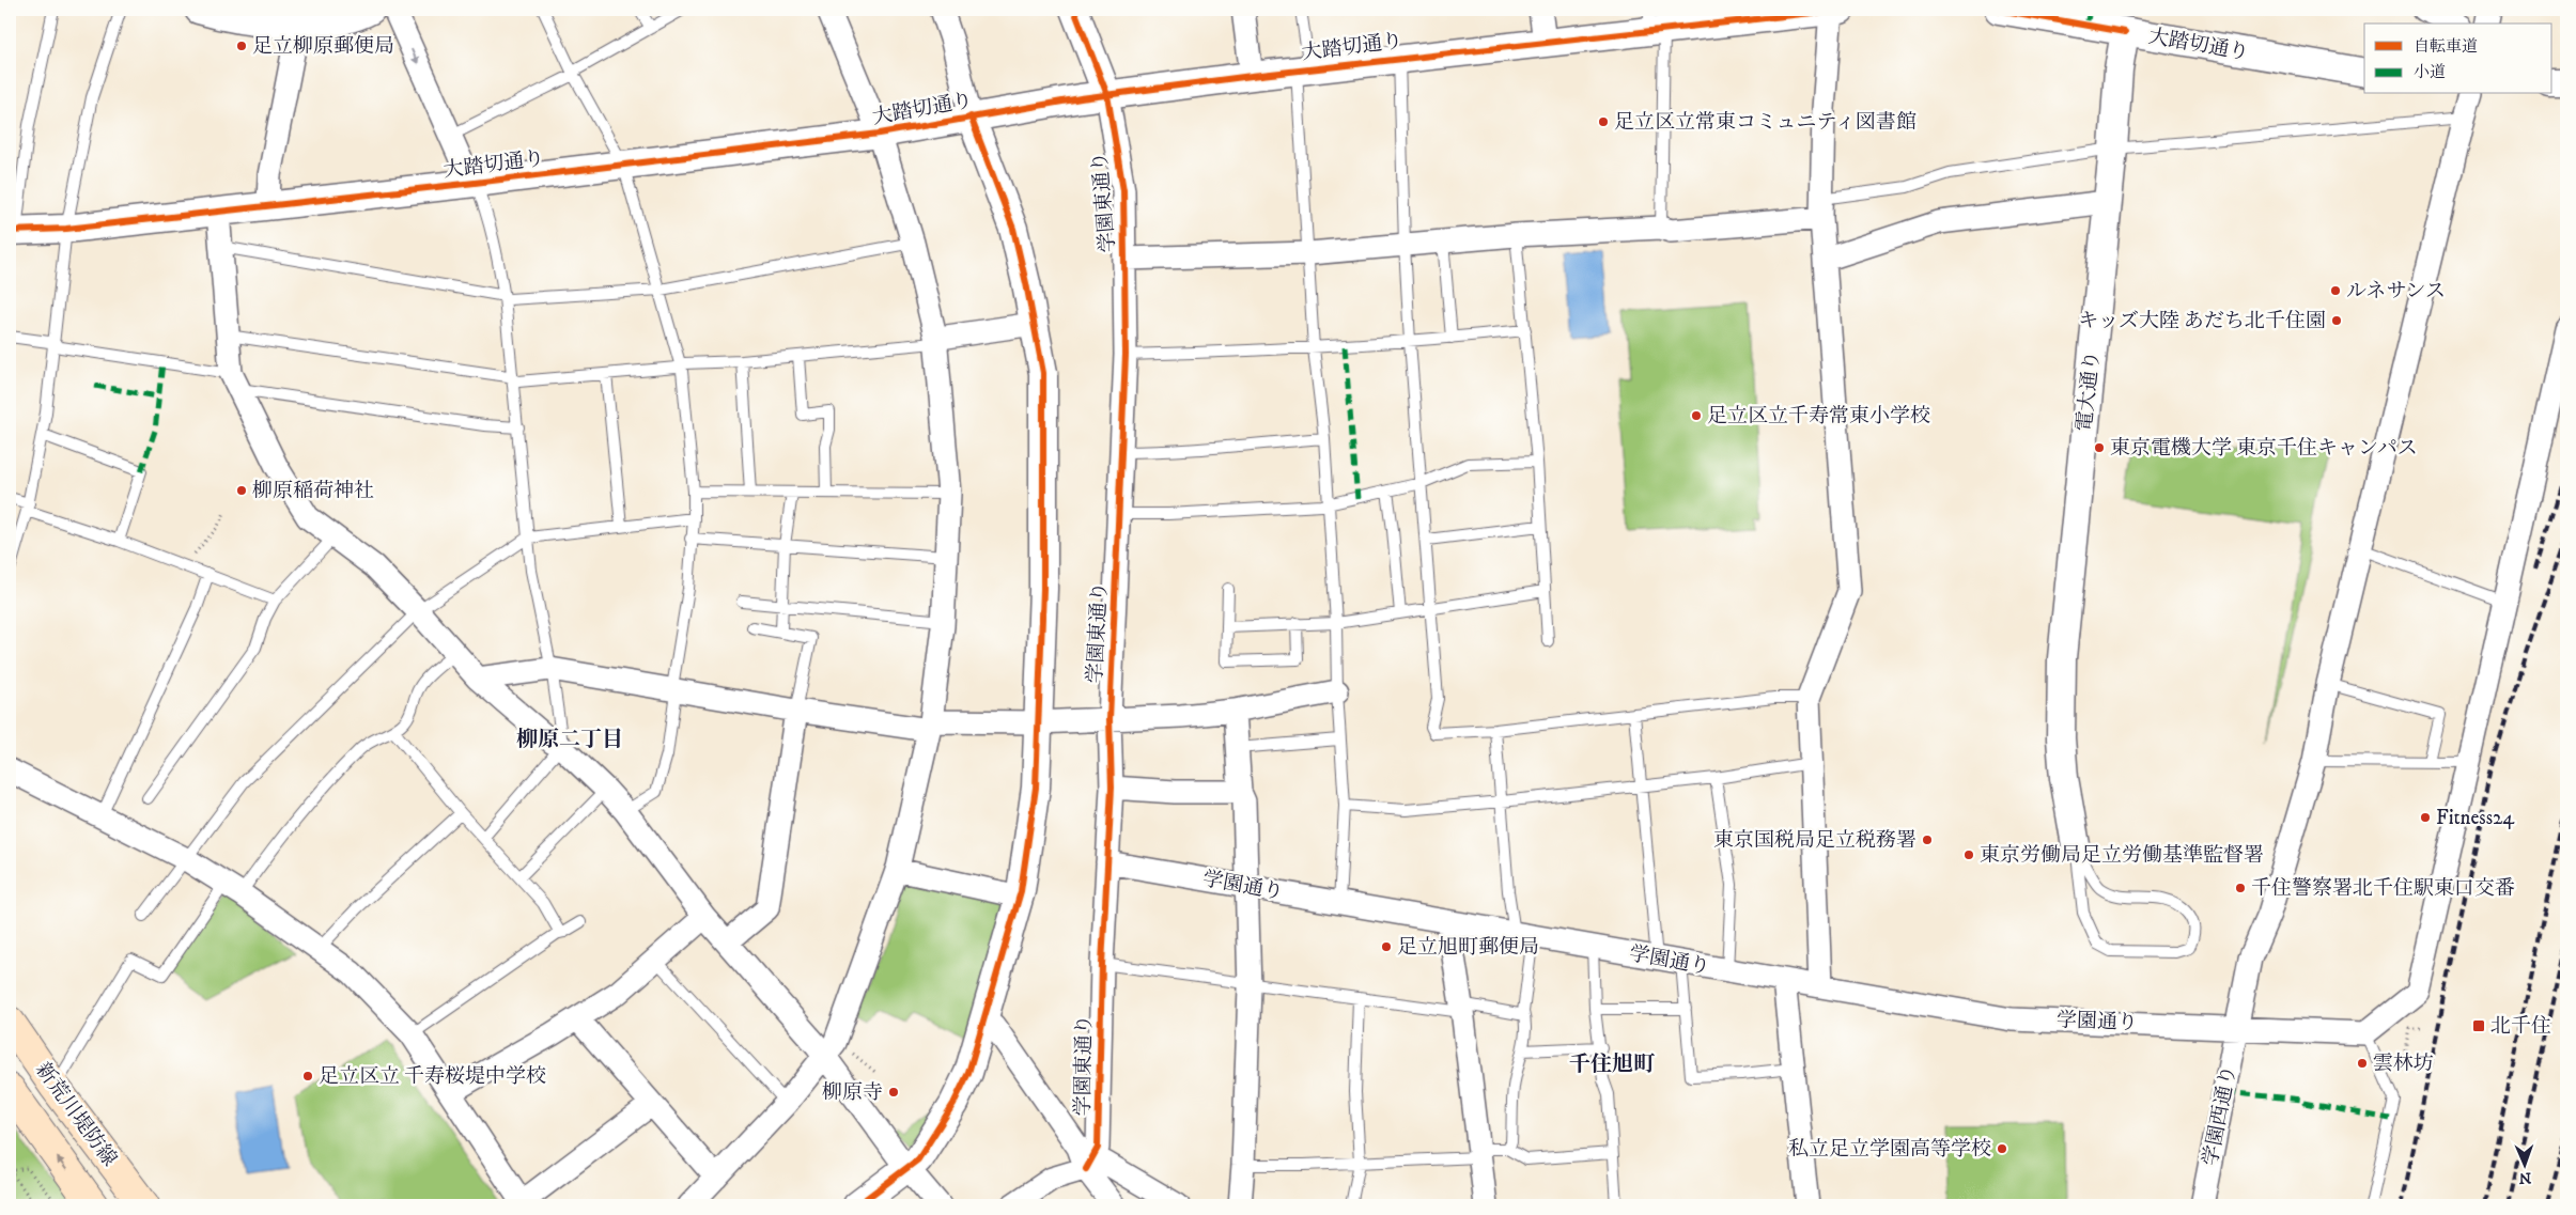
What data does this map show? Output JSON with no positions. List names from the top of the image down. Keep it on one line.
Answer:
{"streets":{"main road":["新荒川堤防線"],"street":["大踏切通り","学園東通り","電大通り","学園通り","学園西通り"]},"crossings":[["大踏切通り","学園東通り"],["大踏切通り","電大通り"],["学園東通り","学園通り"],["学園通り","学園西通り"]],"districts":["柳原二丁目","千住旭町"],"places":{"other":["足立柳原郵便局","足立区立常東コミュニティ図書館","ルネサンス","キッズ大陸 あだち北千住園","足立区立千寿常東小学校","東京電機大学 東京千住キャンパス","柳原稲荷神社","Fitness24","東京国税局足立税務署","東京労働局足立労働基準監督署","千住警察署北千住駅東口交番","足立旭町郵便局","雲林坊","足立区立 千寿桜堤中学校","柳原寺","私立足立学園高等学校"],"transit":["北千住"]},"legend":["自転車道","小道"],"north":"bottom"}
